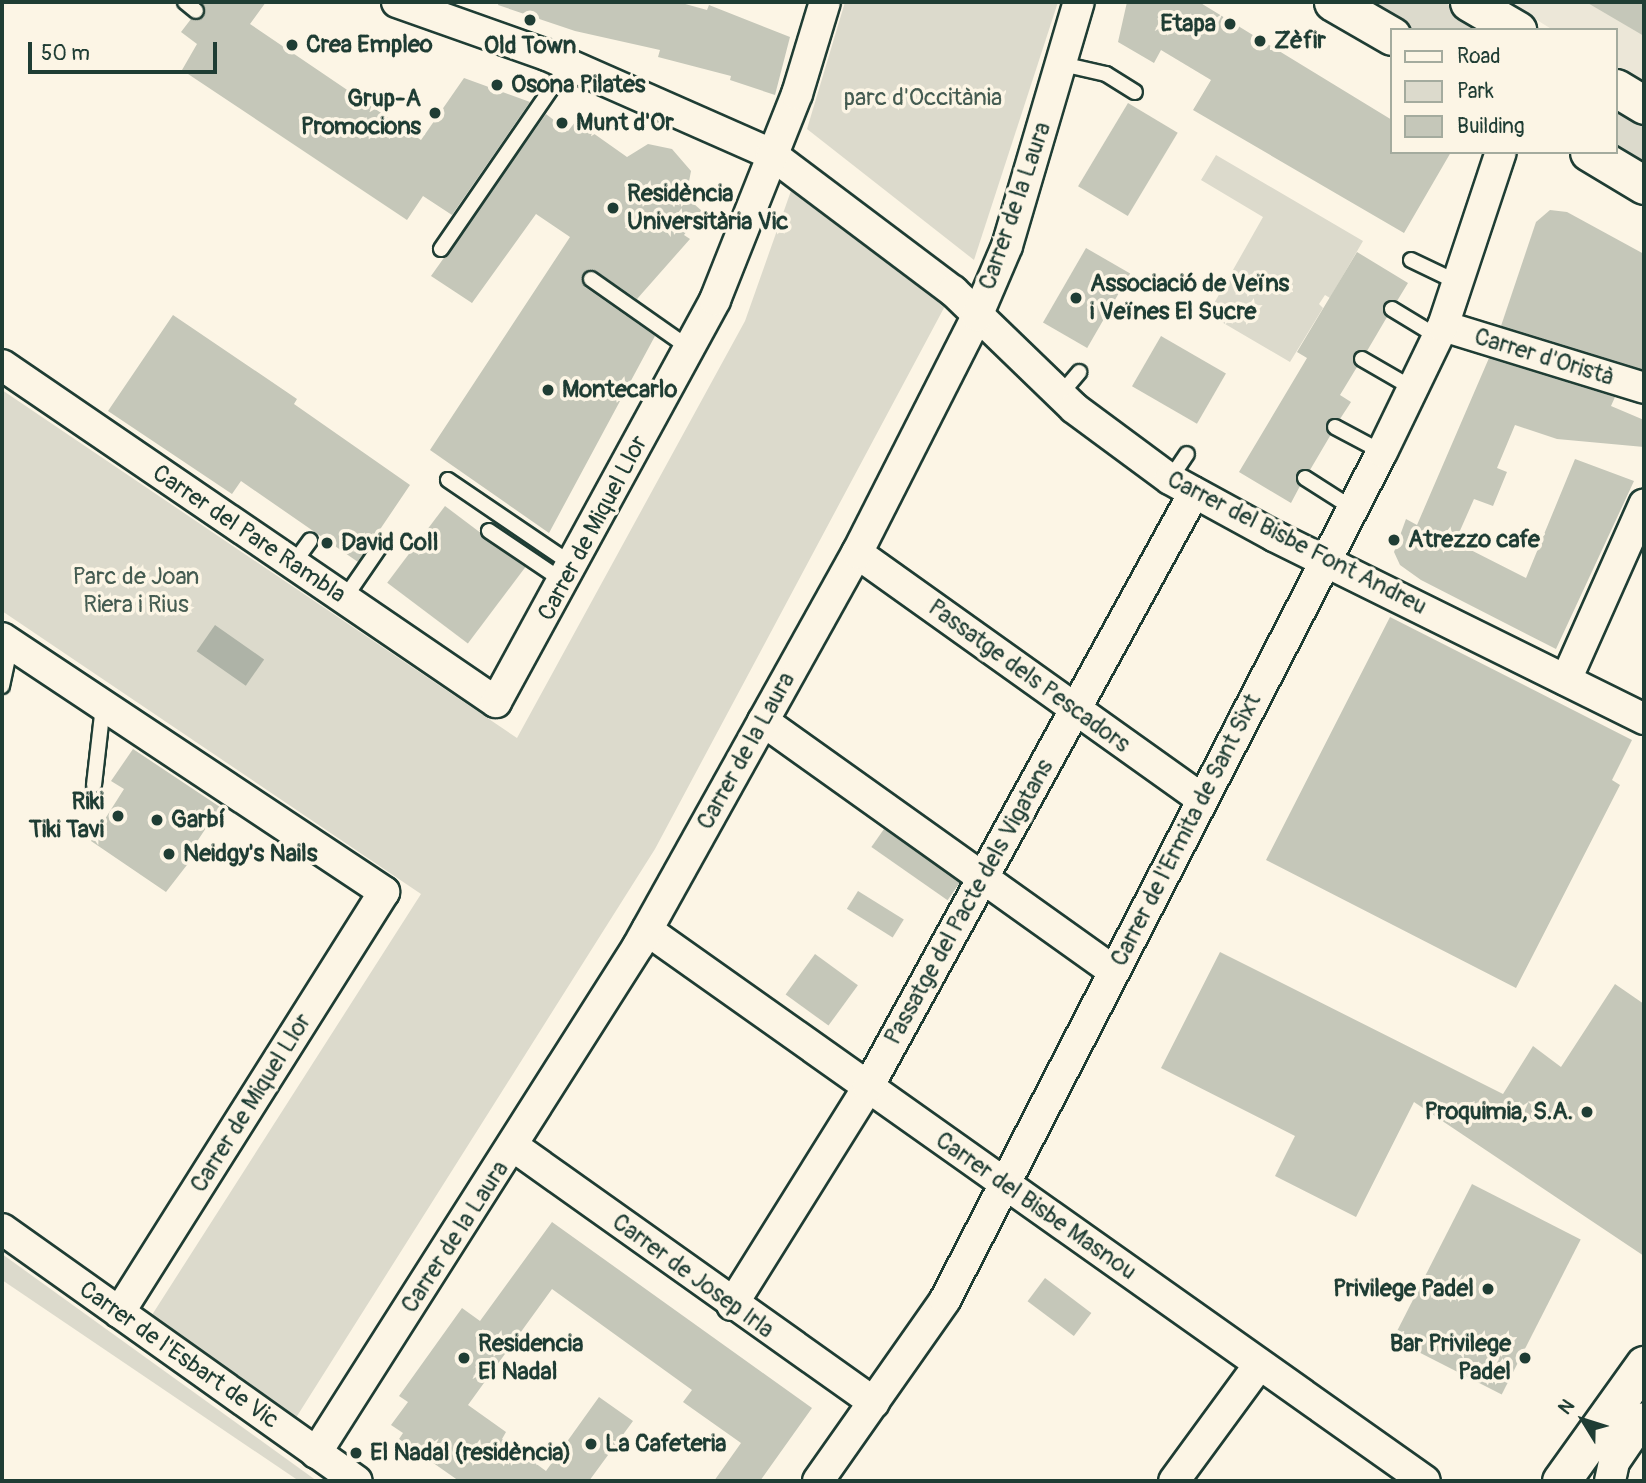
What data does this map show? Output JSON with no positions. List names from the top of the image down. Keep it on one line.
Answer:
{"streets":{"street":["Carrer de la Laura","Carrer d'Oristà","Carrer de Miquel Llor","Carrer del Pare Rambla","Carrer del Bisbe Font Andreu","Passatge dels Pescadors","Carrer de l'Ermita de Sant Sixt","Passatge del Pacte dels Vigatans","Carrer del Bisbe Masnou","Carrer de Josep Irla","Carrer de l'Esbart de Vic"]},"crossings":[["Carrer de la Laura","Carrer del Bisbe Font Andreu"],["Carrer de la Laura","Passatge dels Pescadors"],["Carrer de la Laura","Carrer del Bisbe Masnou"],["Carrer de la Laura","Carrer de Josep Irla"],["Carrer de la Laura","Carrer de l'Esbart de Vic"],["Carrer d'Oristà","Carrer de l'Ermita de Sant Sixt"],["Carrer de Miquel Llor","Carrer del Pare Rambla"],["Carrer de Miquel Llor","Carrer del Bisbe Font Andreu"],["Carrer de Miquel Llor","Carrer de l'Esbart de Vic"],["Carrer del Bisbe Font Andreu","Carrer de l'Ermita de Sant Sixt"],["Carrer del Bisbe Font Andreu","Passatge del Pacte dels Vigatans"],["Passatge dels Pescadors","Carrer de l'Ermita de Sant Sixt"],["Passatge dels Pescadors","Passatge del Pacte dels Vigatans"],["Carrer de l'Ermita de Sant Sixt","Carrer del Bisbe Masnou"],["Carrer de l'Ermita de Sant Sixt","Carrer de Josep Irla"],["Passatge del Pacte dels Vigatans","Carrer del Bisbe Masnou"],["Passatge del Pacte dels Vigatans","Carrer de Josep Irla"]],"parks":["parc d'Occitània","Parc de Joan Riera i Rius"],"places":["Old Town","Etapa","Zèfir","Crea Empleo","Osona Pilates","Grup-A Promocions","Munt d'Or","Residència Universitària Vic","Associació de Veïns i Veïnes El Sucre","Montecarlo","Atrezzo cafe","David Coll","Riki Tiki Tavi","Garbí","Neidgy's Nails","Proquimia, S.A.","Privilege Padel","Residencia El Nadal","Bar Privilege Padel","La Cafeteria","El Nadal (residència)"],"legend":["Road","Park","Building"],"scale_bar":"50 m","north":"top left"}
